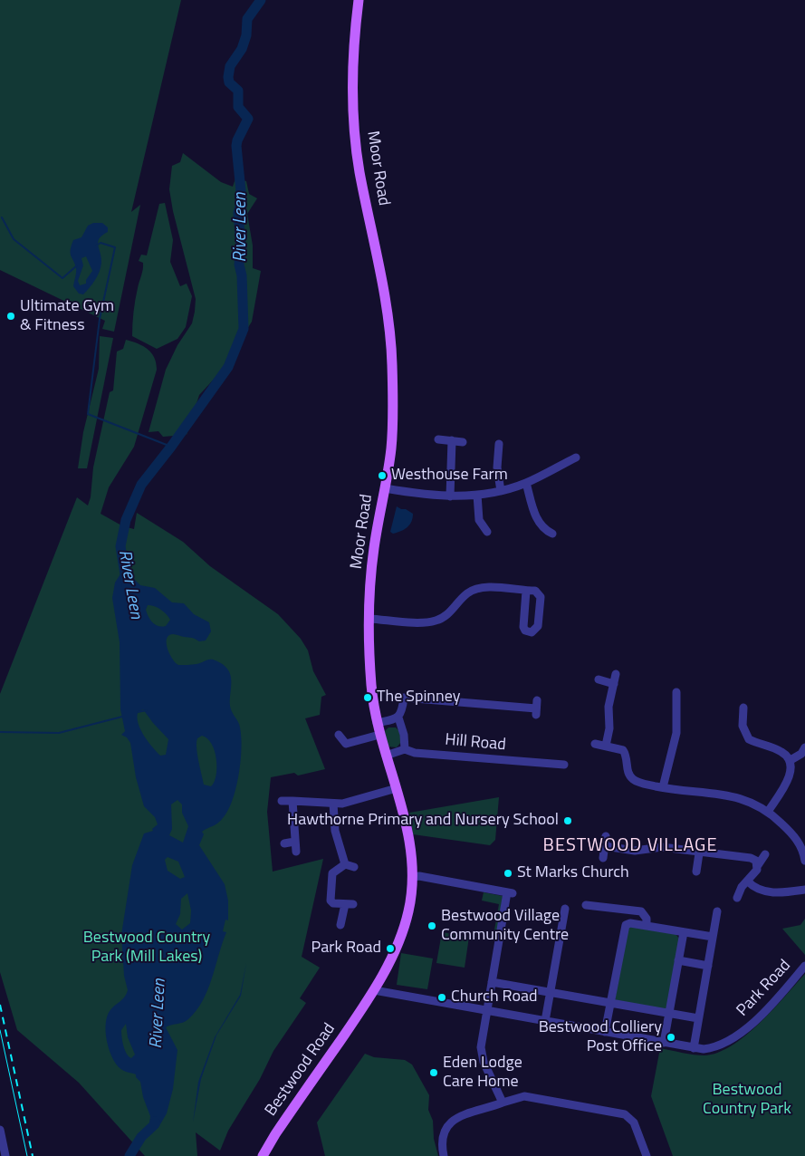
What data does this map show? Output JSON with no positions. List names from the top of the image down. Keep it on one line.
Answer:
{"streets":{"main road":["Moor Road","Bestwood Road"],"street":["Hill Road","Park Road"]},"crossings":[["Moor Road","Park Road"],["Moor Road","Bestwood Road"]],"districts":["BESTWOOD VILLAGE"],"water":["River Leen"],"parks":["Bestwood Country Park (Mill Lakes)","Bestwood Country Park"],"places":["Ultimate Gym & Fitness","Westhouse Farm","The Spinney","Hawthorne Primary and Nursery School","St Marks Church","Bestwood Village Community Centre","Park Road","Church Road","Bestwood Colliery Post Office","Eden Lodge Care Home"]}
